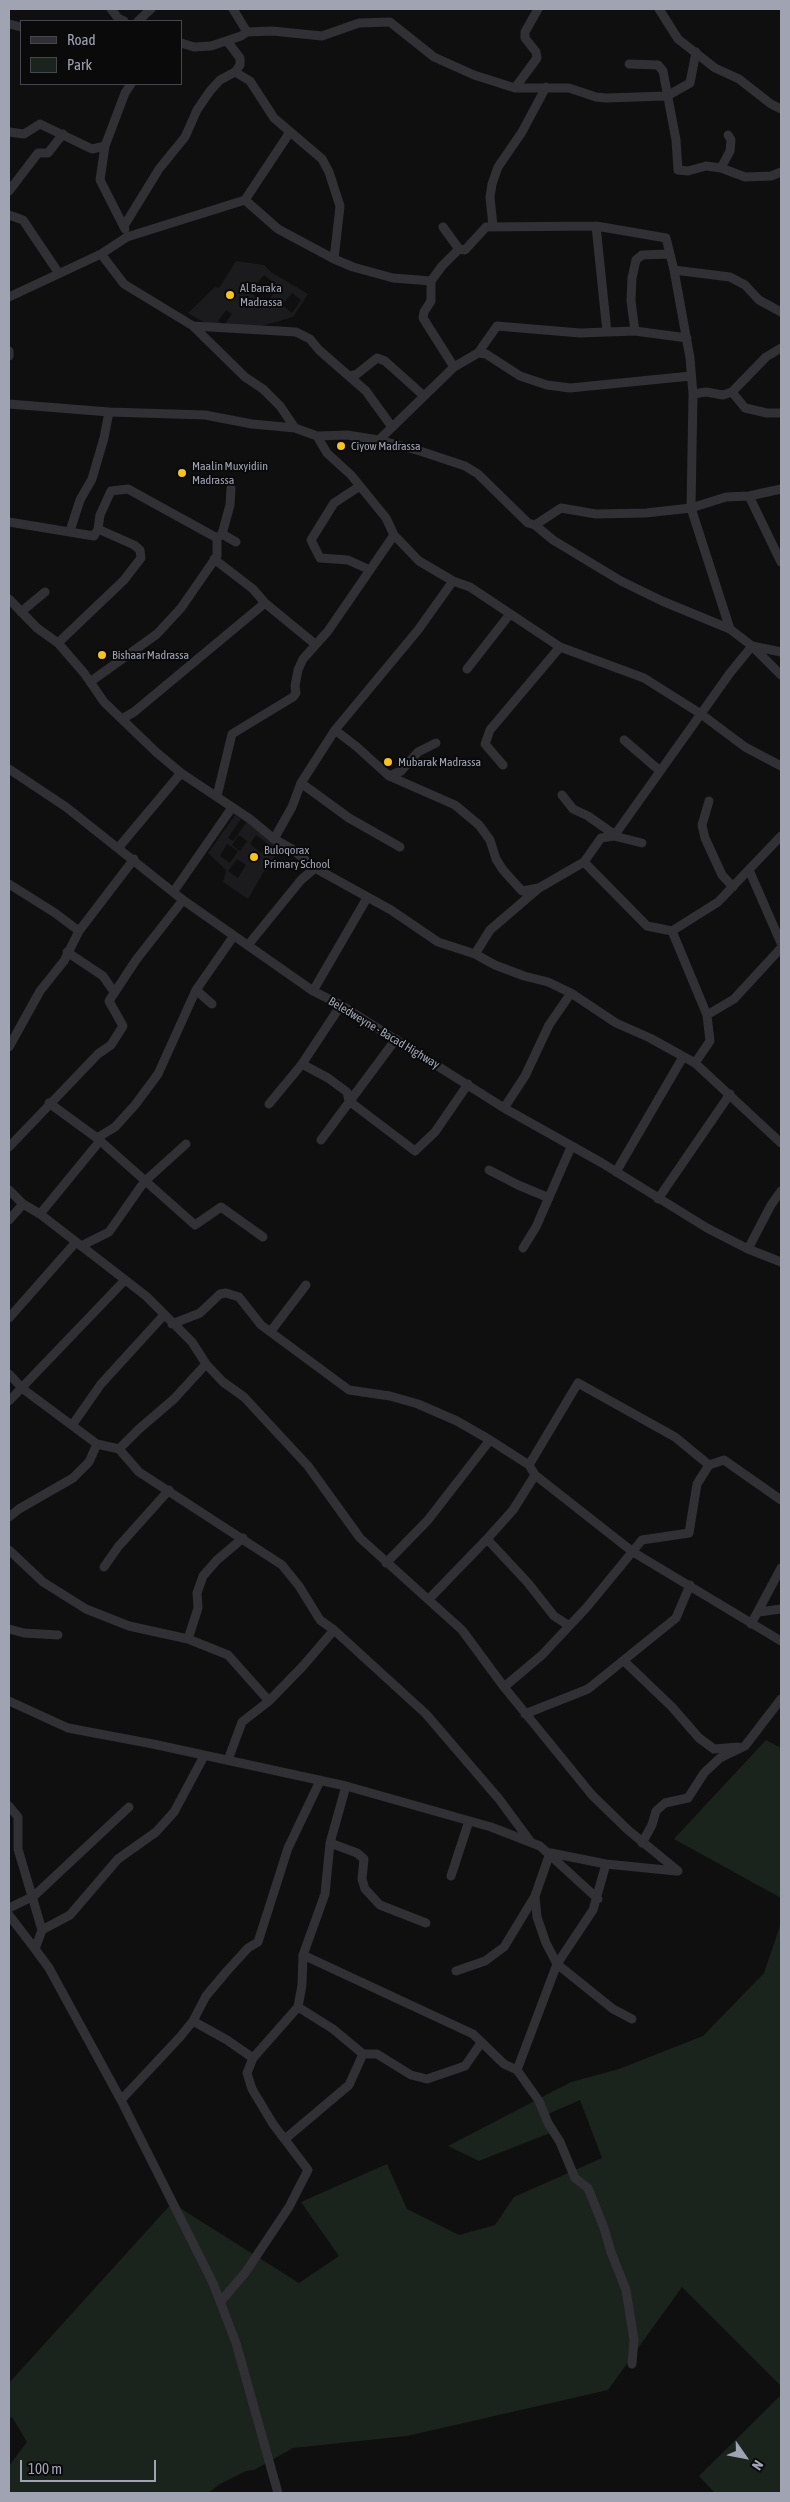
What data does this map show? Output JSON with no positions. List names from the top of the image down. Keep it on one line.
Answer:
{"streets":{"street":["Beledweyne - Bacad Highway"]},"places":["Al Baraka Madrassa","Ciyow Madrassa","Maalin Muxyidiin Madrassa","Bishaar Madrassa","Mubarak Madrassa","Buloqorax Primary School"],"legend":["Road","Park"],"scale_bar":"100 m","north":"bottom right"}
